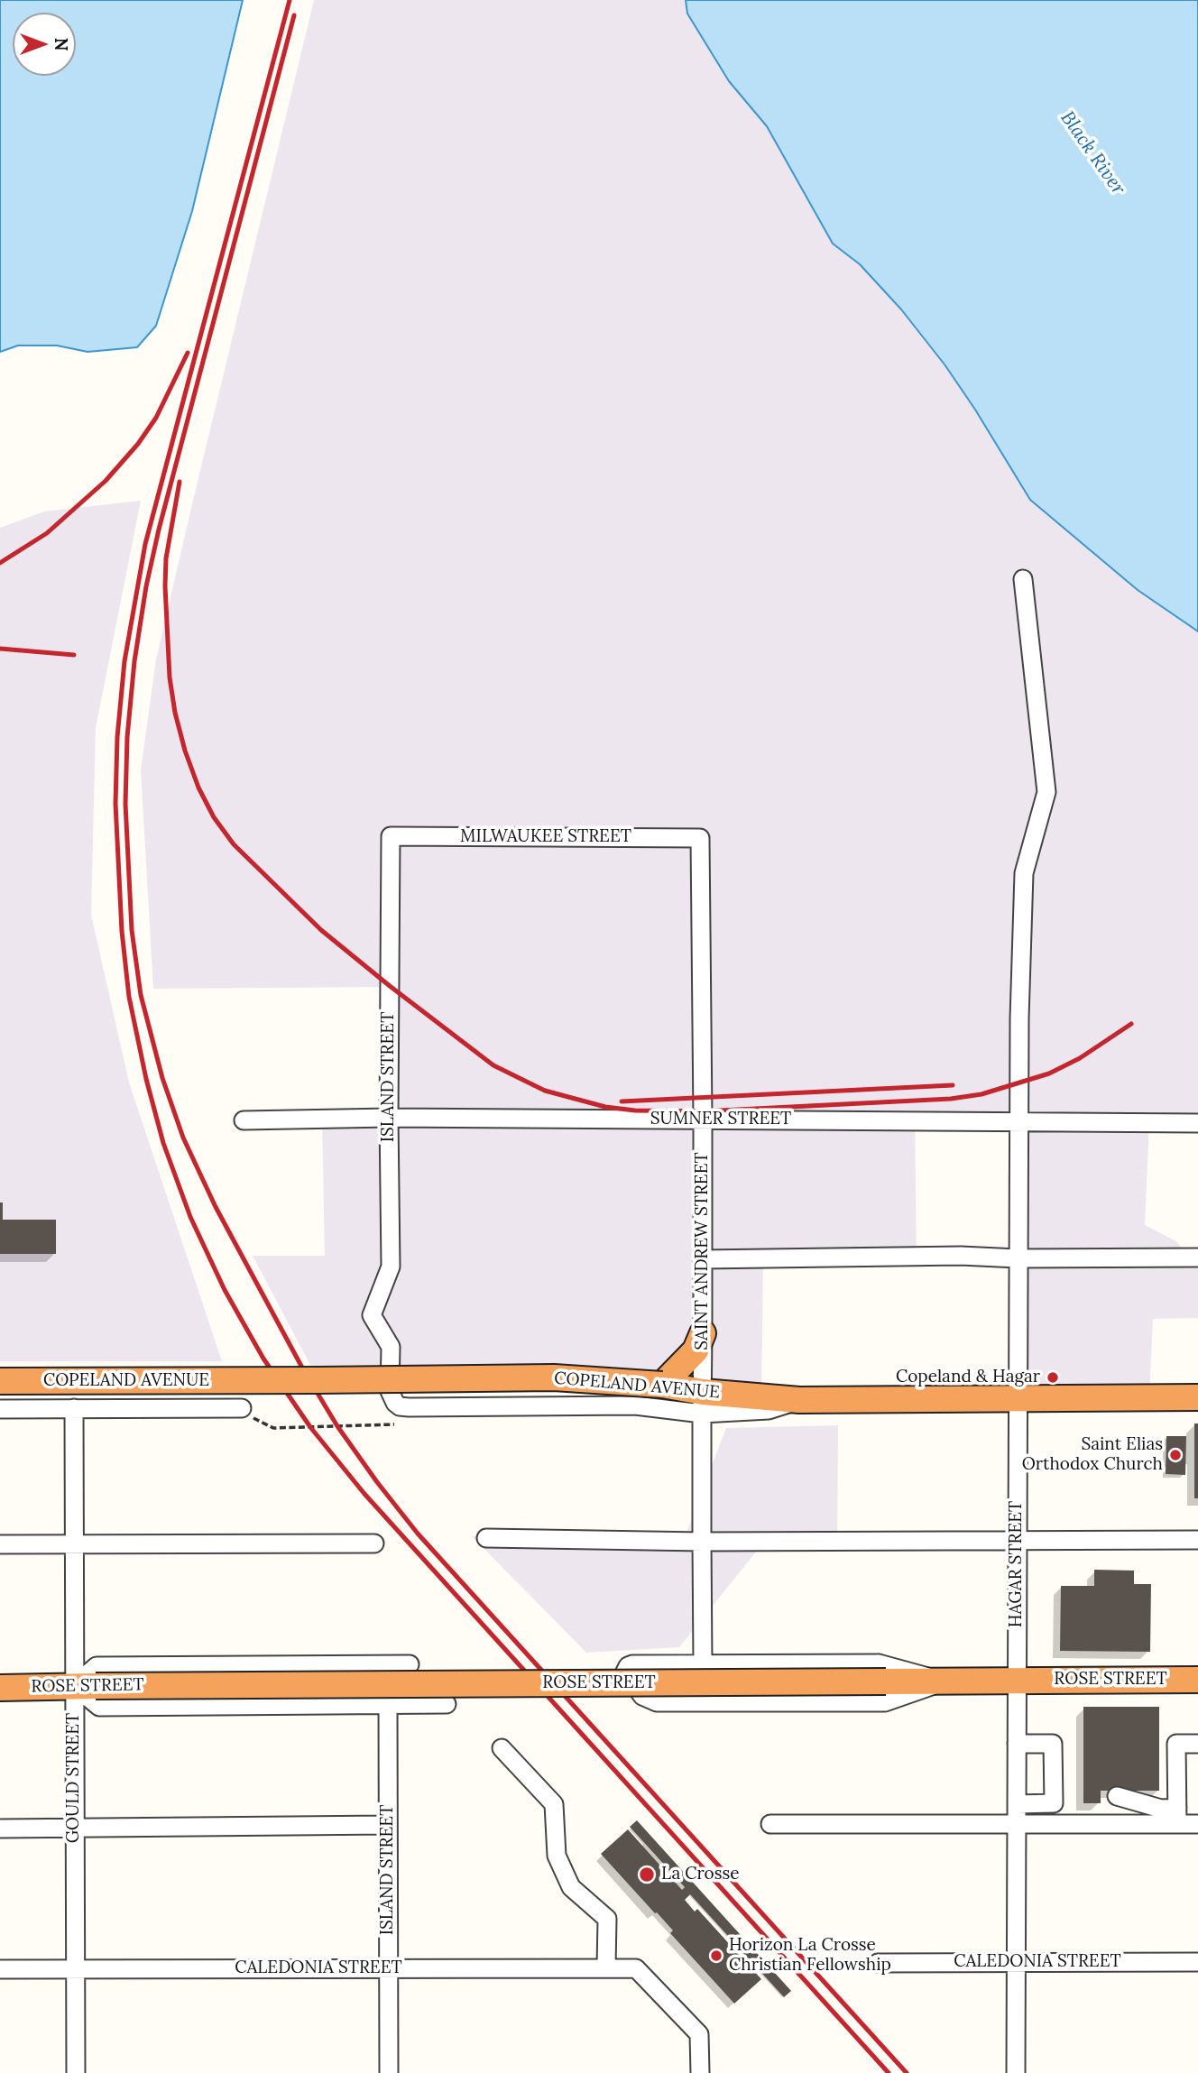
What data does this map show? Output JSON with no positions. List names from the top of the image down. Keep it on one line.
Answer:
{"streets":{"highway":["COPELAND AVENUE","ROSE STREET"],"street":["MILWAUKEE STREET","ISLAND STREET","SUMNER STREET","SAINT ANDREW STREET","HAGAR STREET","GOULD STREET","CALEDONIA STREET"]},"crossings":[["MILWAUKEE STREET","ISLAND STREET"],["MILWAUKEE STREET","SAINT ANDREW STREET"],["ISLAND STREET","SUMNER STREET"],["ISLAND STREET","SAINT ANDREW STREET"],["ISLAND STREET","COPELAND AVENUE"],["ISLAND STREET","CALEDONIA STREET"],["SUMNER STREET","SAINT ANDREW STREET"],["SUMNER STREET","HAGAR STREET"],["SAINT ANDREW STREET","COPELAND AVENUE"],["COPELAND AVENUE","HAGAR STREET"],["HAGAR STREET","ROSE STREET"],["HAGAR STREET","CALEDONIA STREET"],["ROSE STREET","GOULD STREET"],["GOULD STREET","CALEDONIA STREET"]],"water":["Black River"],"places":["Copeland & Hagar","Saint Elias Orthodox Church","La Crosse","Horizon La Crosse Christian Fellowship"],"north":"right"}
